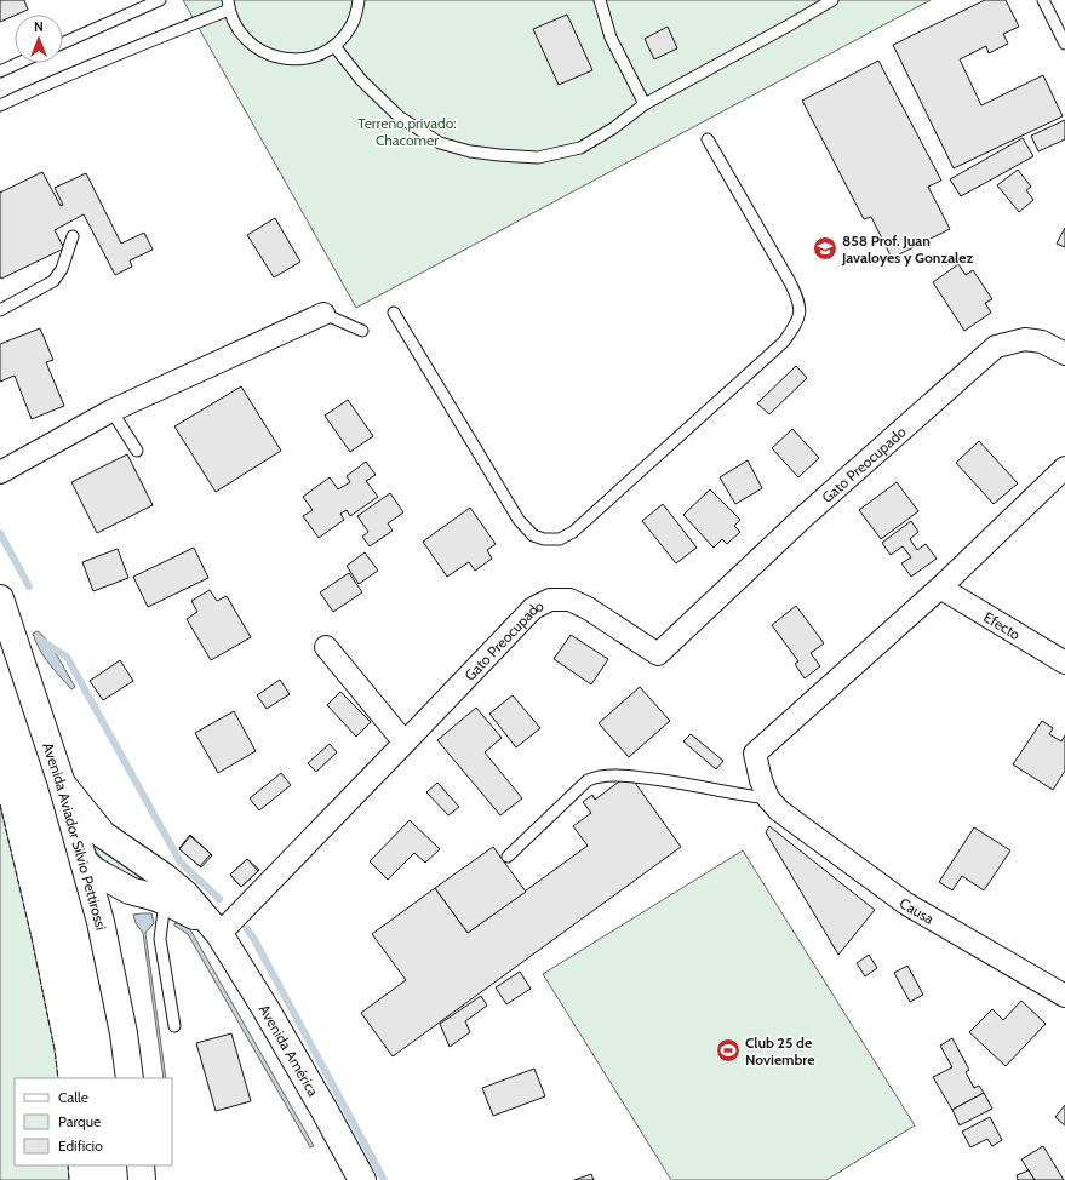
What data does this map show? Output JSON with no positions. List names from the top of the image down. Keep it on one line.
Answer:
{"streets":{"main road":["Avenida Aviador Silvio Pettirossi","Avenida América"],"street":["Gato Preocupado","Efecto","Causa"]},"crossings":[["Gato Preocupado","Avenida América"],["Avenida Aviador Silvio Pettirossi","Avenida América"]],"parks":["Terreno privado: Chacomer"],"places":{"school or university":["858 Prof. Juan Javaloyes y Gonzalez"],"sports":["Club 25 de Noviembre"]},"legend":["Calle","Parque","Edificio"],"north":"top"}
